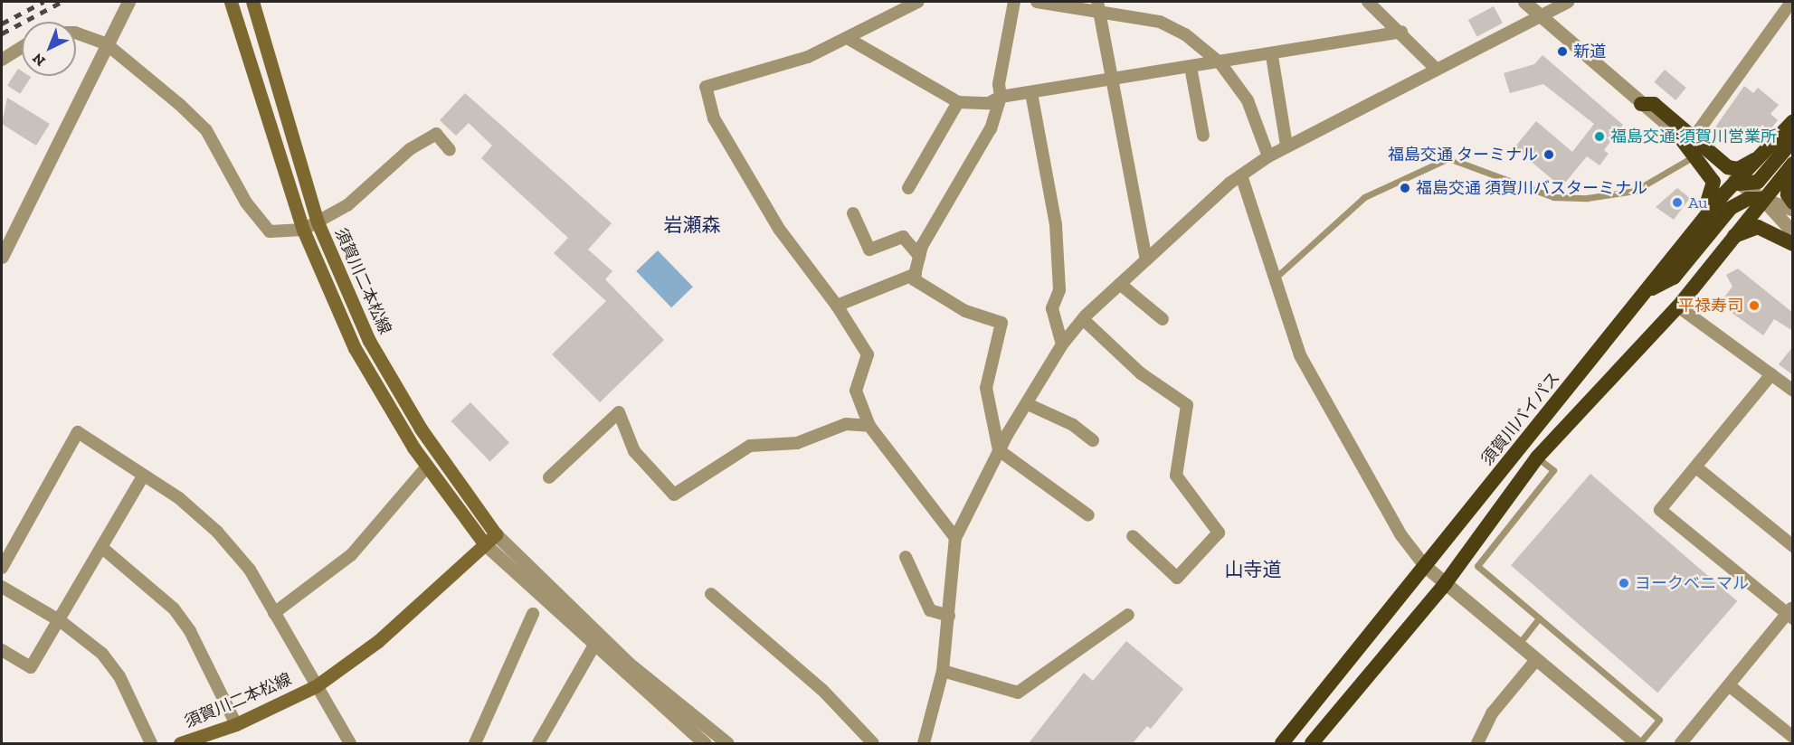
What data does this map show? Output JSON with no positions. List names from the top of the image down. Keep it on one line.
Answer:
{"streets":{"highway":["須賀川バイパス"],"main road":["須賀川二本松線"]},"districts":["岩瀬森","山寺道"],"places":["新道","福島交通 須賀川営業所","福島交通 ターミナル","福島交通 須賀川バスターミナル","Au","平禄寿司","ヨークベニマル"],"north":"bottom left"}
